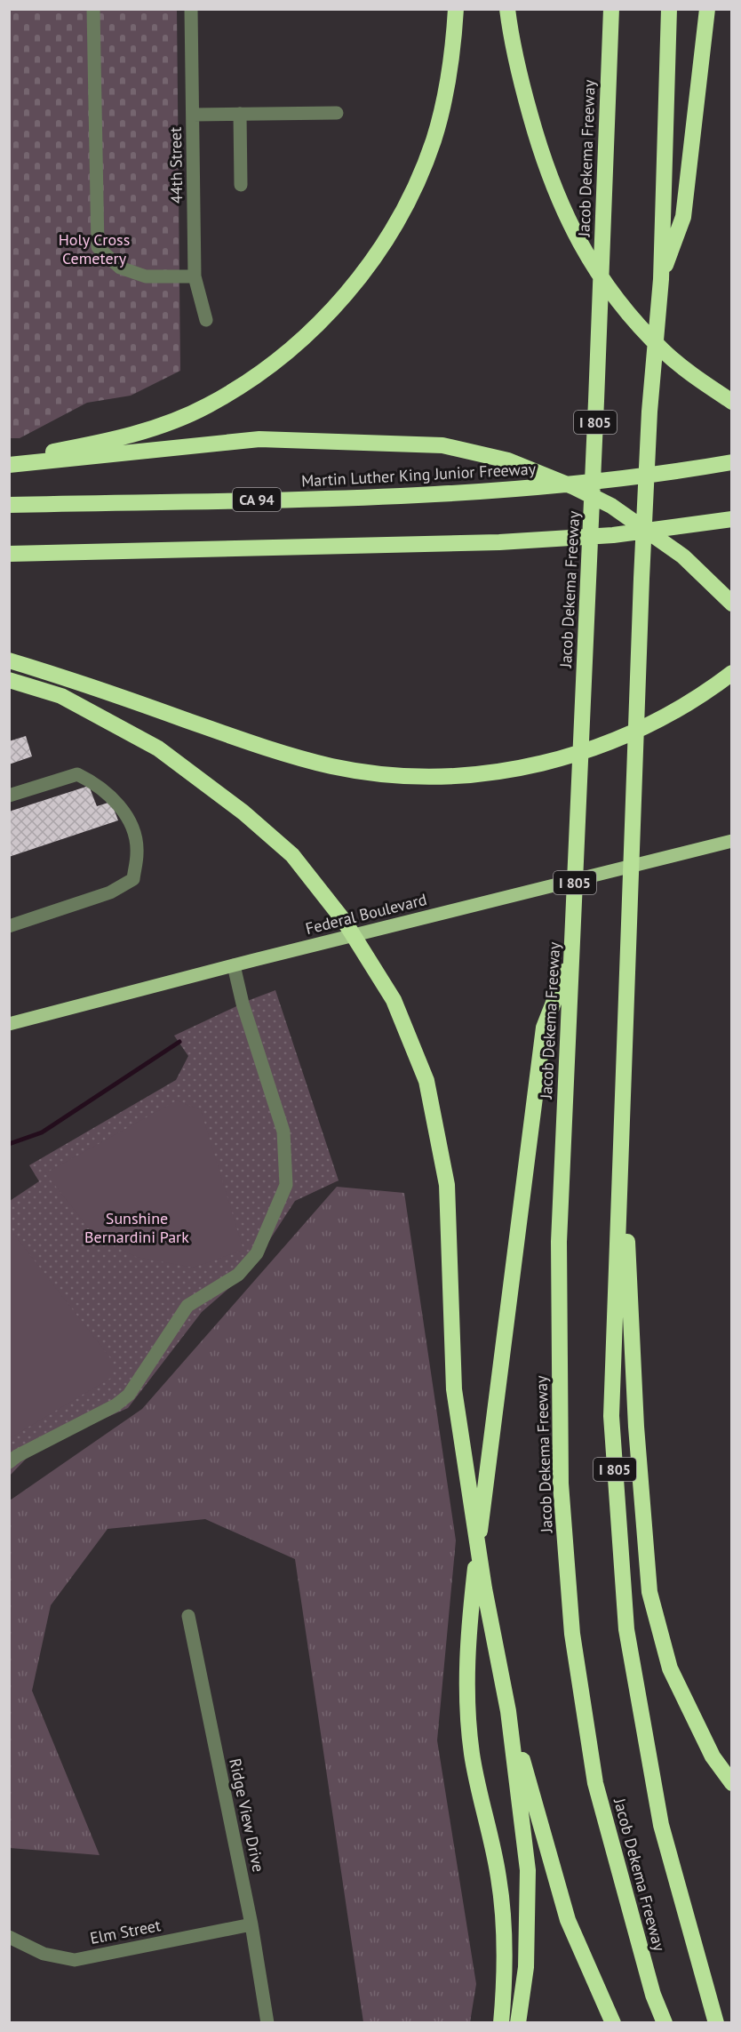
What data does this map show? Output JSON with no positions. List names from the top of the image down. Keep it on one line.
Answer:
{"streets":{"highway":["Jacob Dekema Freeway","I 805","Martin Luther King Junior Freeway","CA 94"],"main road":["Federal Boulevard"],"street":["44th Street","Ridge View Drive","Elm Street"]},"crossings":[["Ridge View Drive","Elm Street"]],"parks":["Holy Cross Cemetery","Sunshine Bernardini Park"]}
